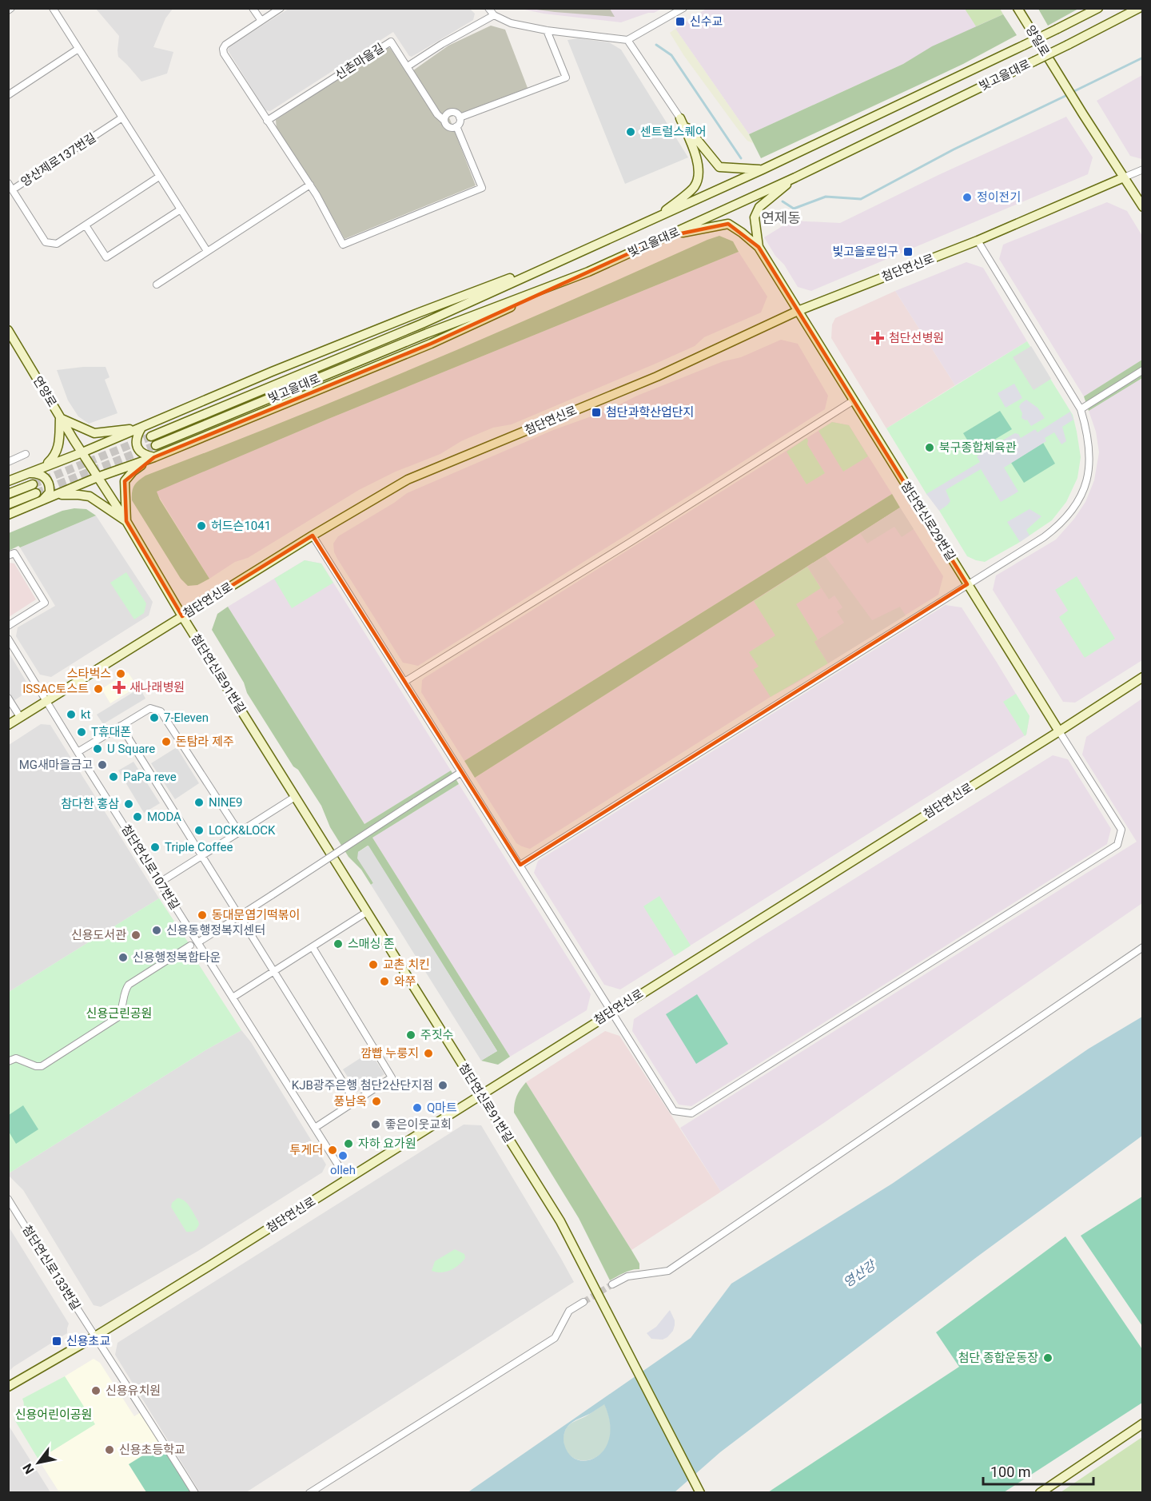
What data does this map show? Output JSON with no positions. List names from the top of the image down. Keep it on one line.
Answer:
{"streets":{"street":["양일로","신촌마을길","빛고을대로","양산제로137번길","첨단연신로","연양로","첨단연신로29번길","첨단연신로91번길","첨단연신로107번길","첨단연신로133번길"]},"crossings":[["양일로","첨단연신로"],["첨단연신로","첨단연신로29번길"],["첨단연신로","첨단연신로91번길"],["첨단연신로","첨단연신로107번길"],["첨단연신로","첨단연신로133번길"],["연양로","첨단연신로91번길"]],"districts":["연제동"],"water":["영산강"],"parks":["신용근린공원","신용어린이공원"],"places":{"transit":["신수교","빛고을로입구","첨단과학산업단지","신용초교"],"other":["센트럴스퀘어","정이전기","북구종합체육관","허드슨1041","스타벅스","ISSAC토스트","kt","7-Eleven","T휴대폰","돈탐라 제주","U Square","MG새마을금고","PaPa reve","NINE9","참다한 홍삼","MODA","LOCK&LOCK","Triple Coffee","동대문엽기떡볶이","신용동행정복지센터","신용도서관","스매싱 존","신용행정복합타운","교촌 치킨","와쭈","주짓수","깜빱 누룽지","KJB광주은행 첨단2산단지점","풍남옥","Q마트","좋은이웃교회","자하 요가원","투게더","olleh","첨단 종합운동장","신용유치원","신용초등학교"],"health":["첨단선병원","새나래병원"]},"scale_bar":"100 m","north":"bottom left"}
